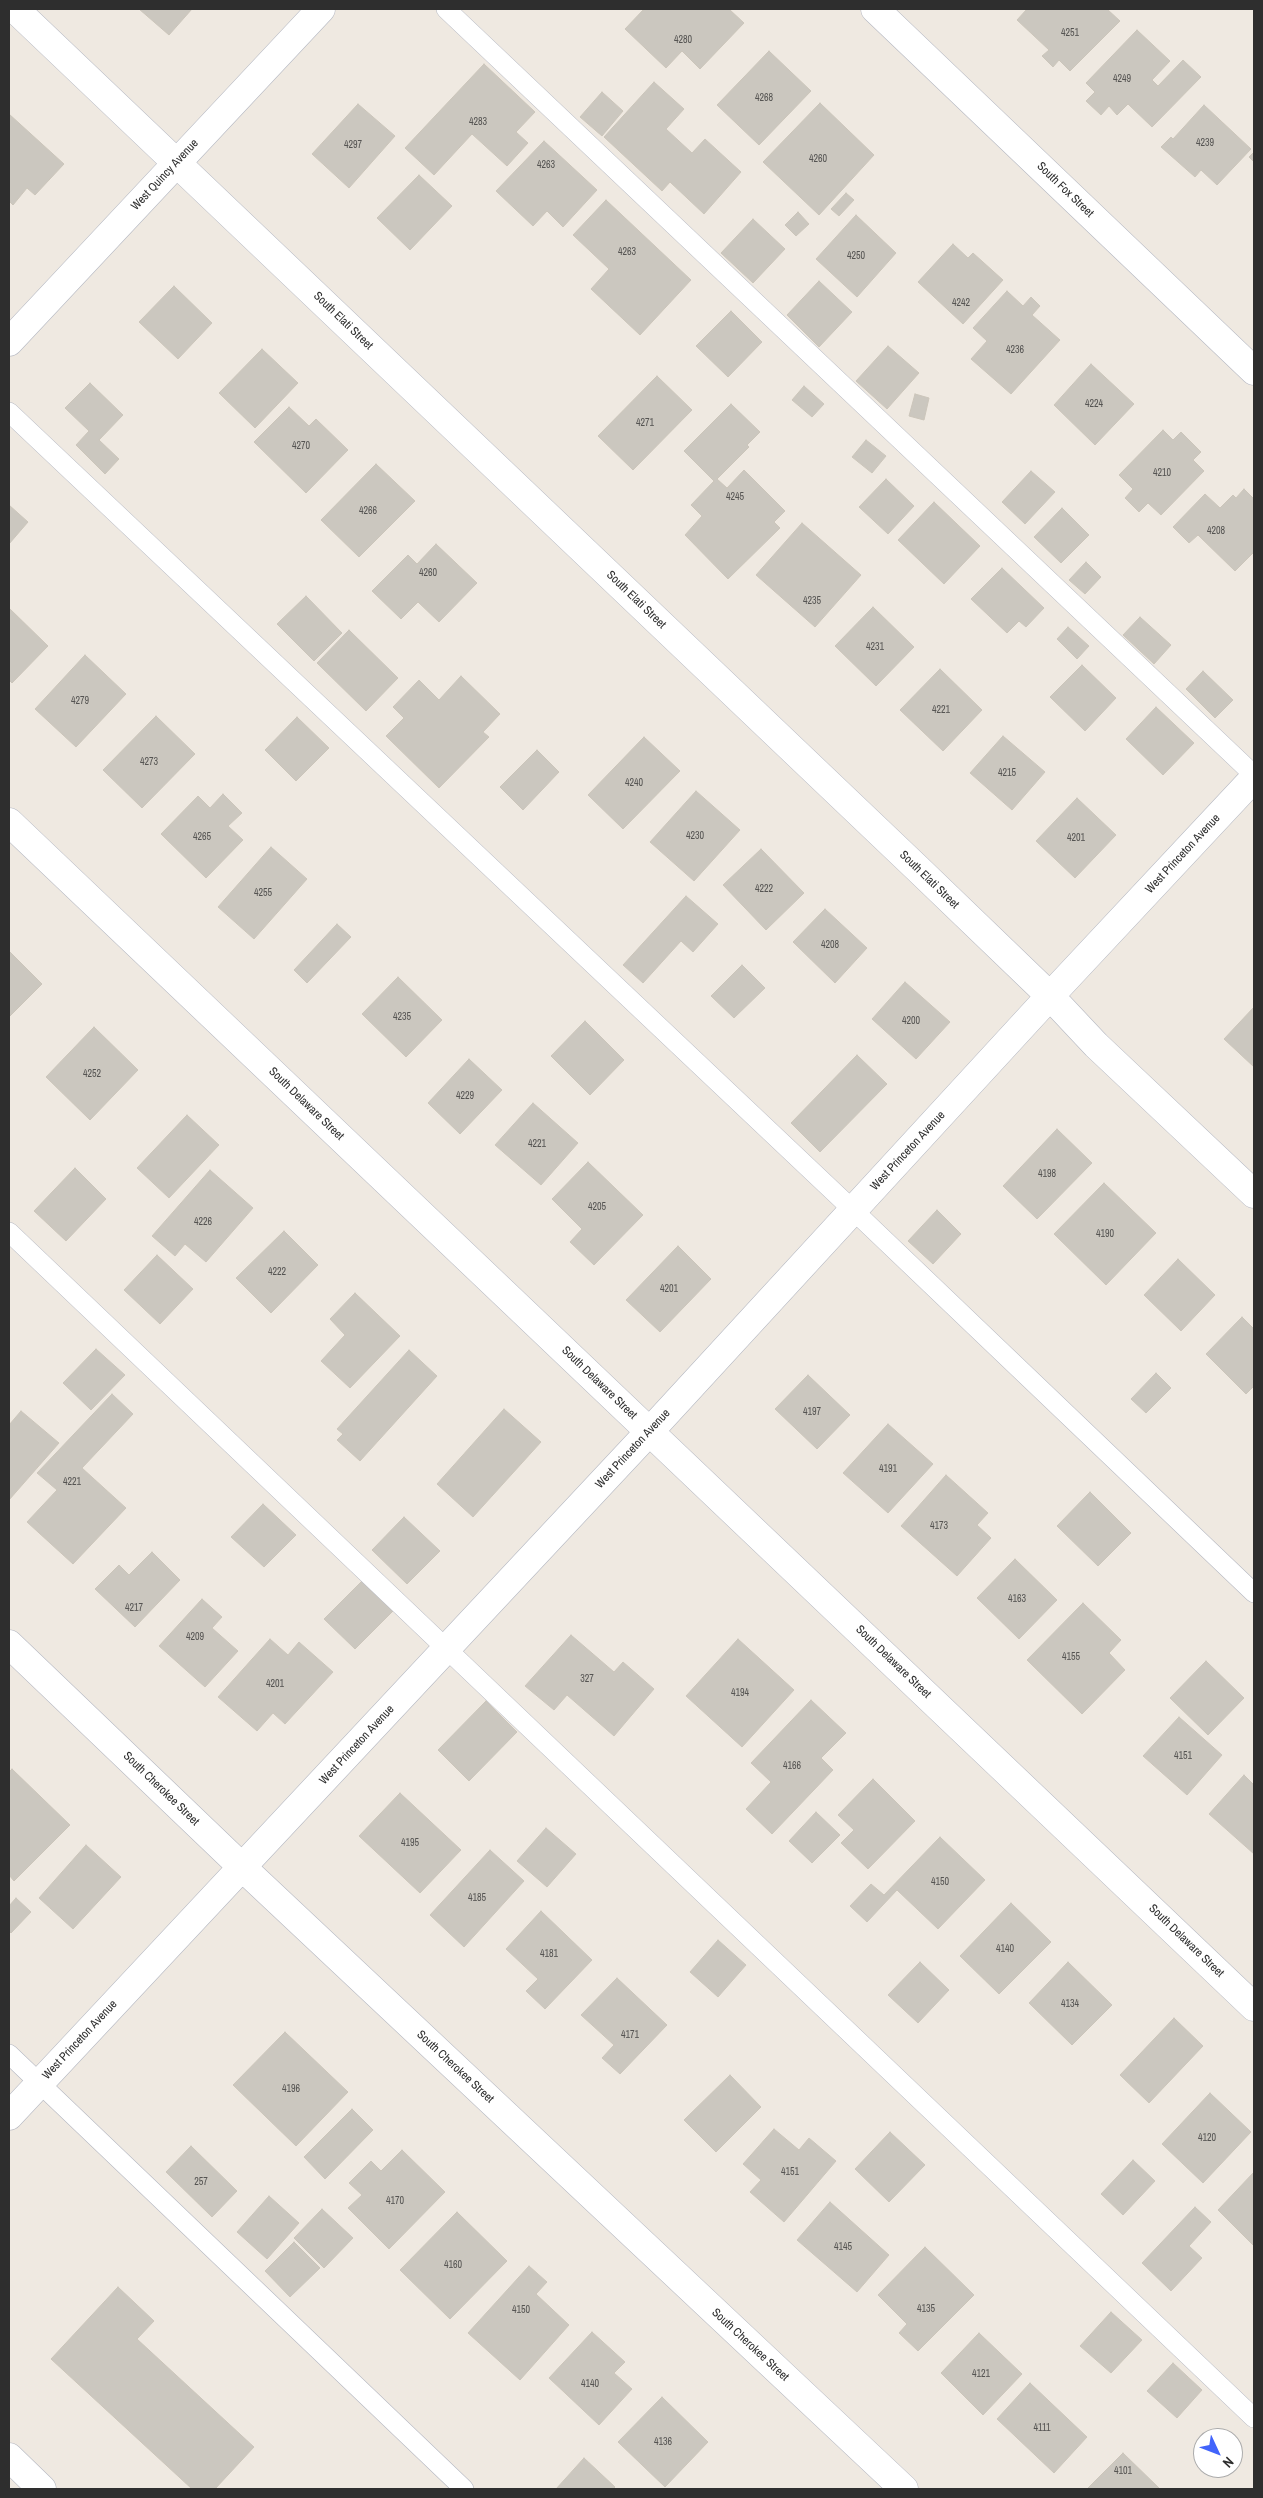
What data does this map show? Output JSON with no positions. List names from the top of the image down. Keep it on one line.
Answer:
{"streets":{"street":["West Quincy Avenue","South Fox Street","South Elati Street","West Princeton Avenue","South Delaware Street","South Cherokee Street"]},"crossings":[["West Quincy Avenue","South Elati Street"],["South Elati Street","West Princeton Avenue"],["West Princeton Avenue","South Delaware Street"],["West Princeton Avenue","South Cherokee Street"]],"house_numbers":["4251","4280","4249","4268","4283","4239","4297","4260","4263","4263","4250","4242","4236","4224","4271","4270","4210","4245","4266","4208","4260","4235","4231","4279","4221","4273","4215","4240","4230","4265","4201","4222","4255","4208","4235","4200","4252","4229","4221","4198","4205","4226","4190","4222","4201","4197","4191","4221","4173","4163","4217","4209","4155","327","4201","4194","4151","4166","4195","4150","4185","4140","4181","4134","4171","4196","4120","4151","257","4170","4145","4160","4135","4150","4121","4140","4111","4136","4101"],"north":"bottom right"}
